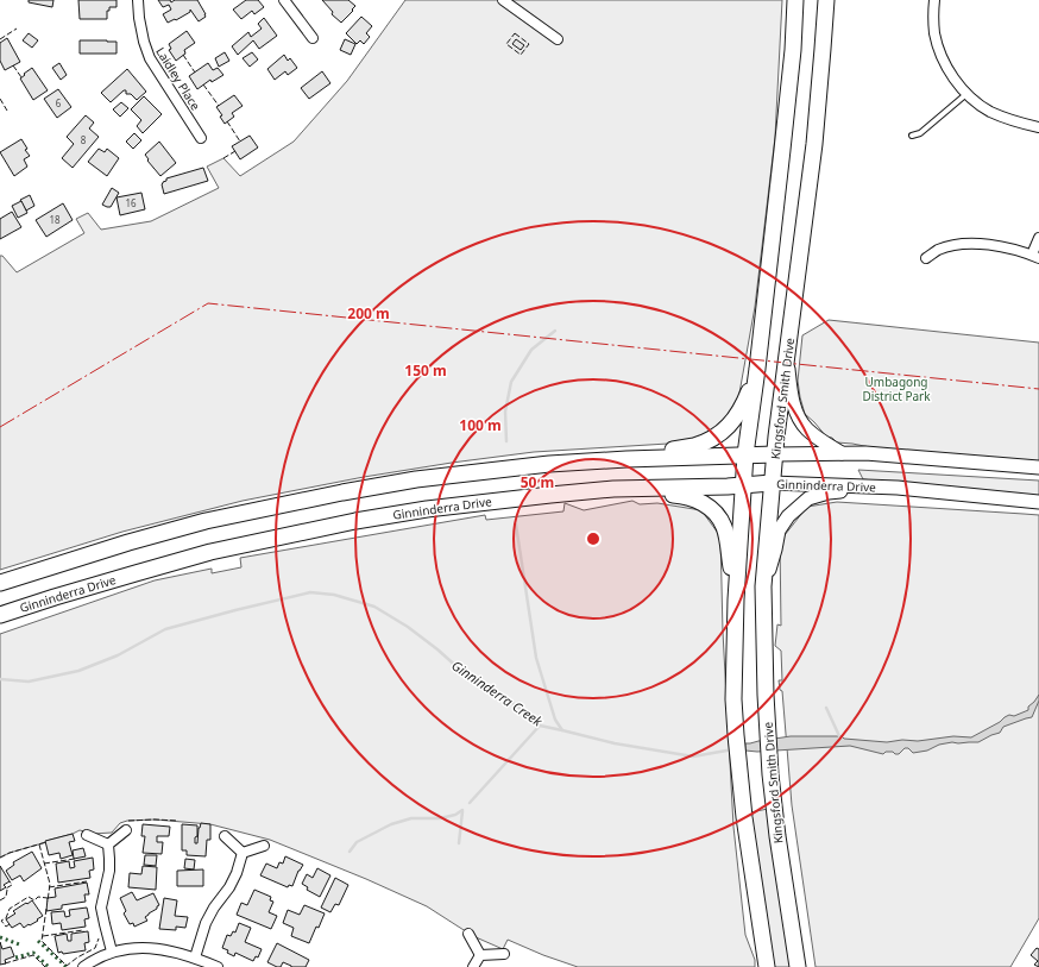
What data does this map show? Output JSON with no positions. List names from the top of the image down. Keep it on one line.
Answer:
{"streets":{"main road":["Kingsford Smith Drive","Ginninderra Drive"],"street":["Laidley Place"]},"crossings":[["Kingsford Smith Drive","Ginninderra Drive"]],"water":["Ginninderra Creek"],"parks":["Umbagong District Park"],"house_numbers":["6","8","16","18"],"rings":["200 m","150 m","100 m","50 m"]}
